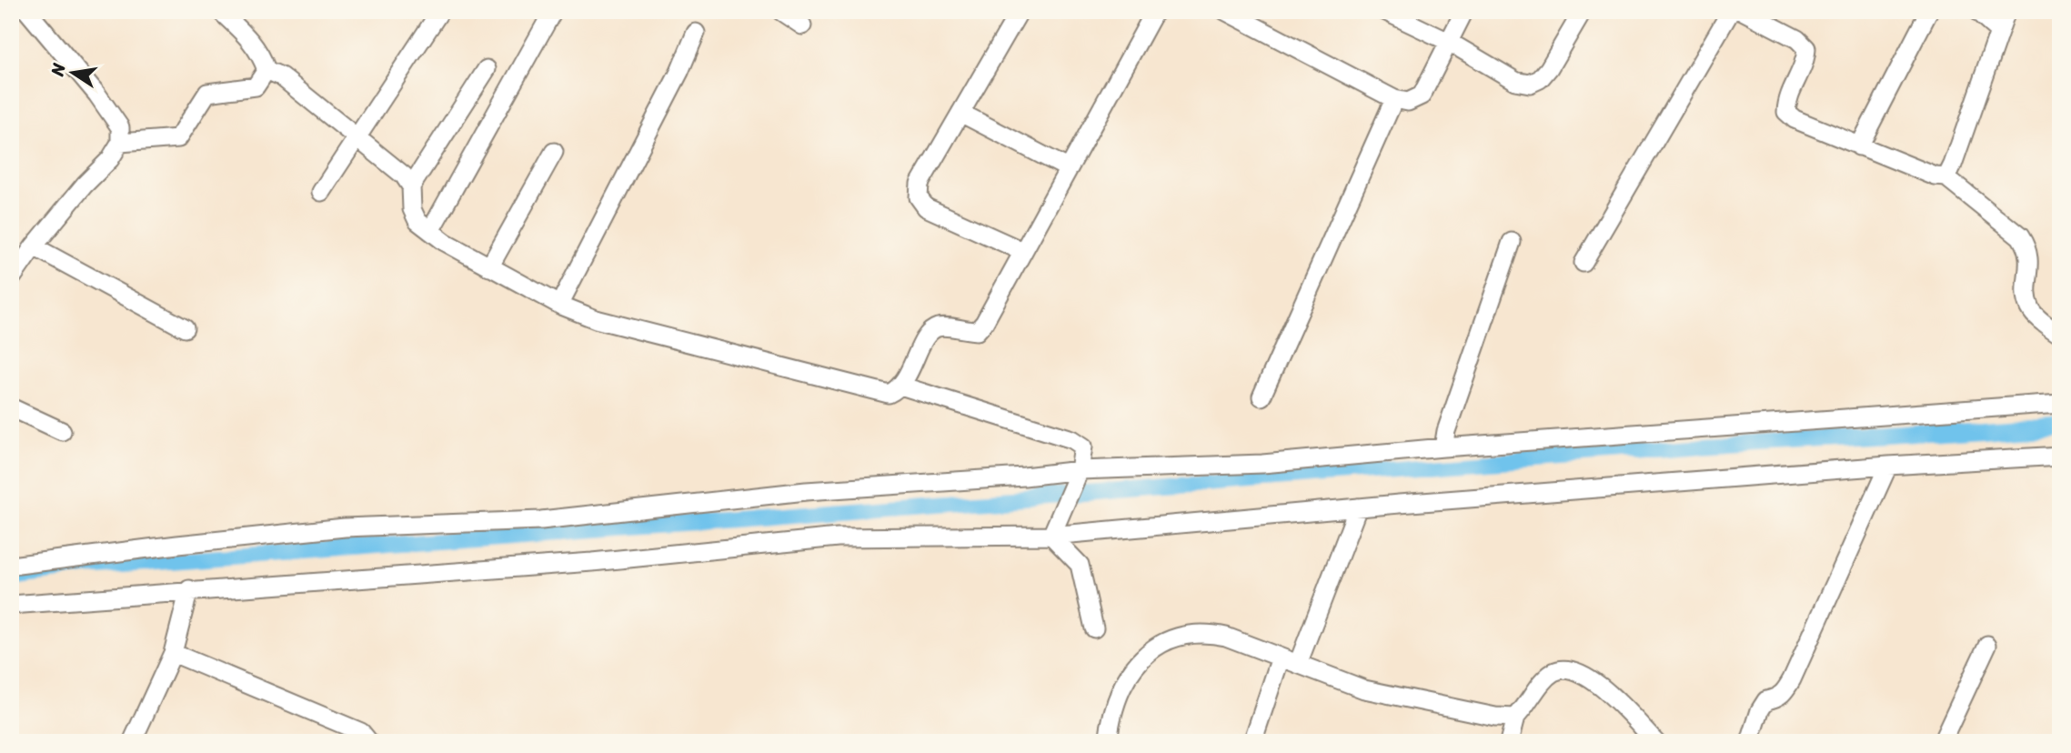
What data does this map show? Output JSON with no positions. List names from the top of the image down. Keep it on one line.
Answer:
{"north":"left"}
